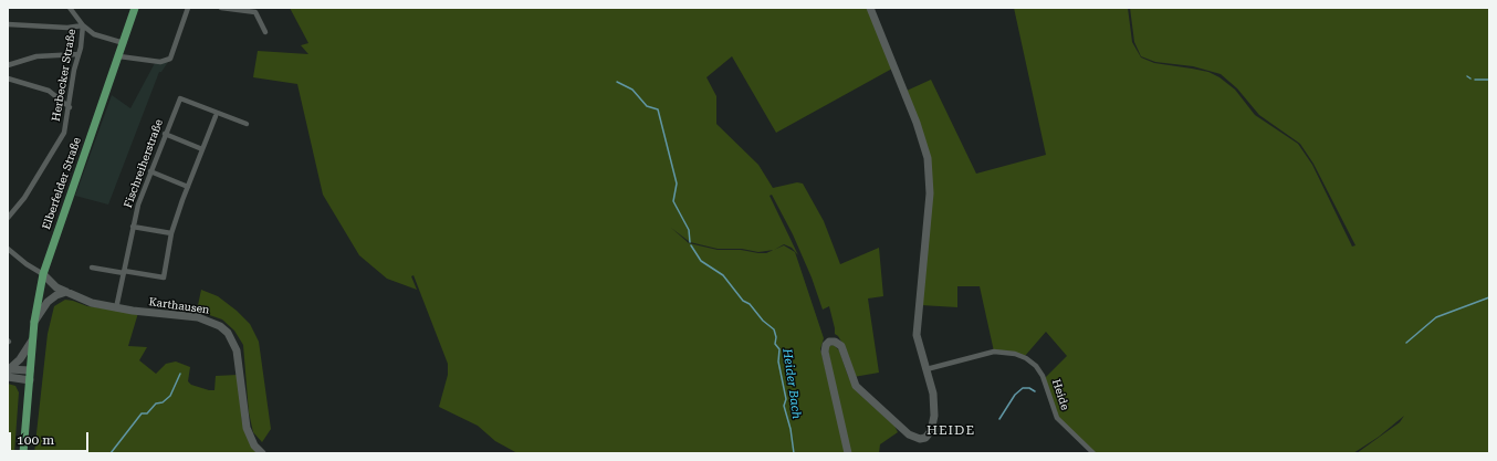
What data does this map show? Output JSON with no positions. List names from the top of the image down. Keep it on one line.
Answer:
{"streets":{"main road":["Elberfelder Straße","Karthausen"],"street":["Herbecker Straße","Fischreiherstraße","Heide"]},"crossings":[["Herbecker Straße","Elberfelder Straße"],["Fischreiherstraße","Karthausen"],["Elberfelder Straße","Karthausen"]],"districts":["HEIDE"],"water":["Heider Bach"],"scale_bar":"100 m"}
